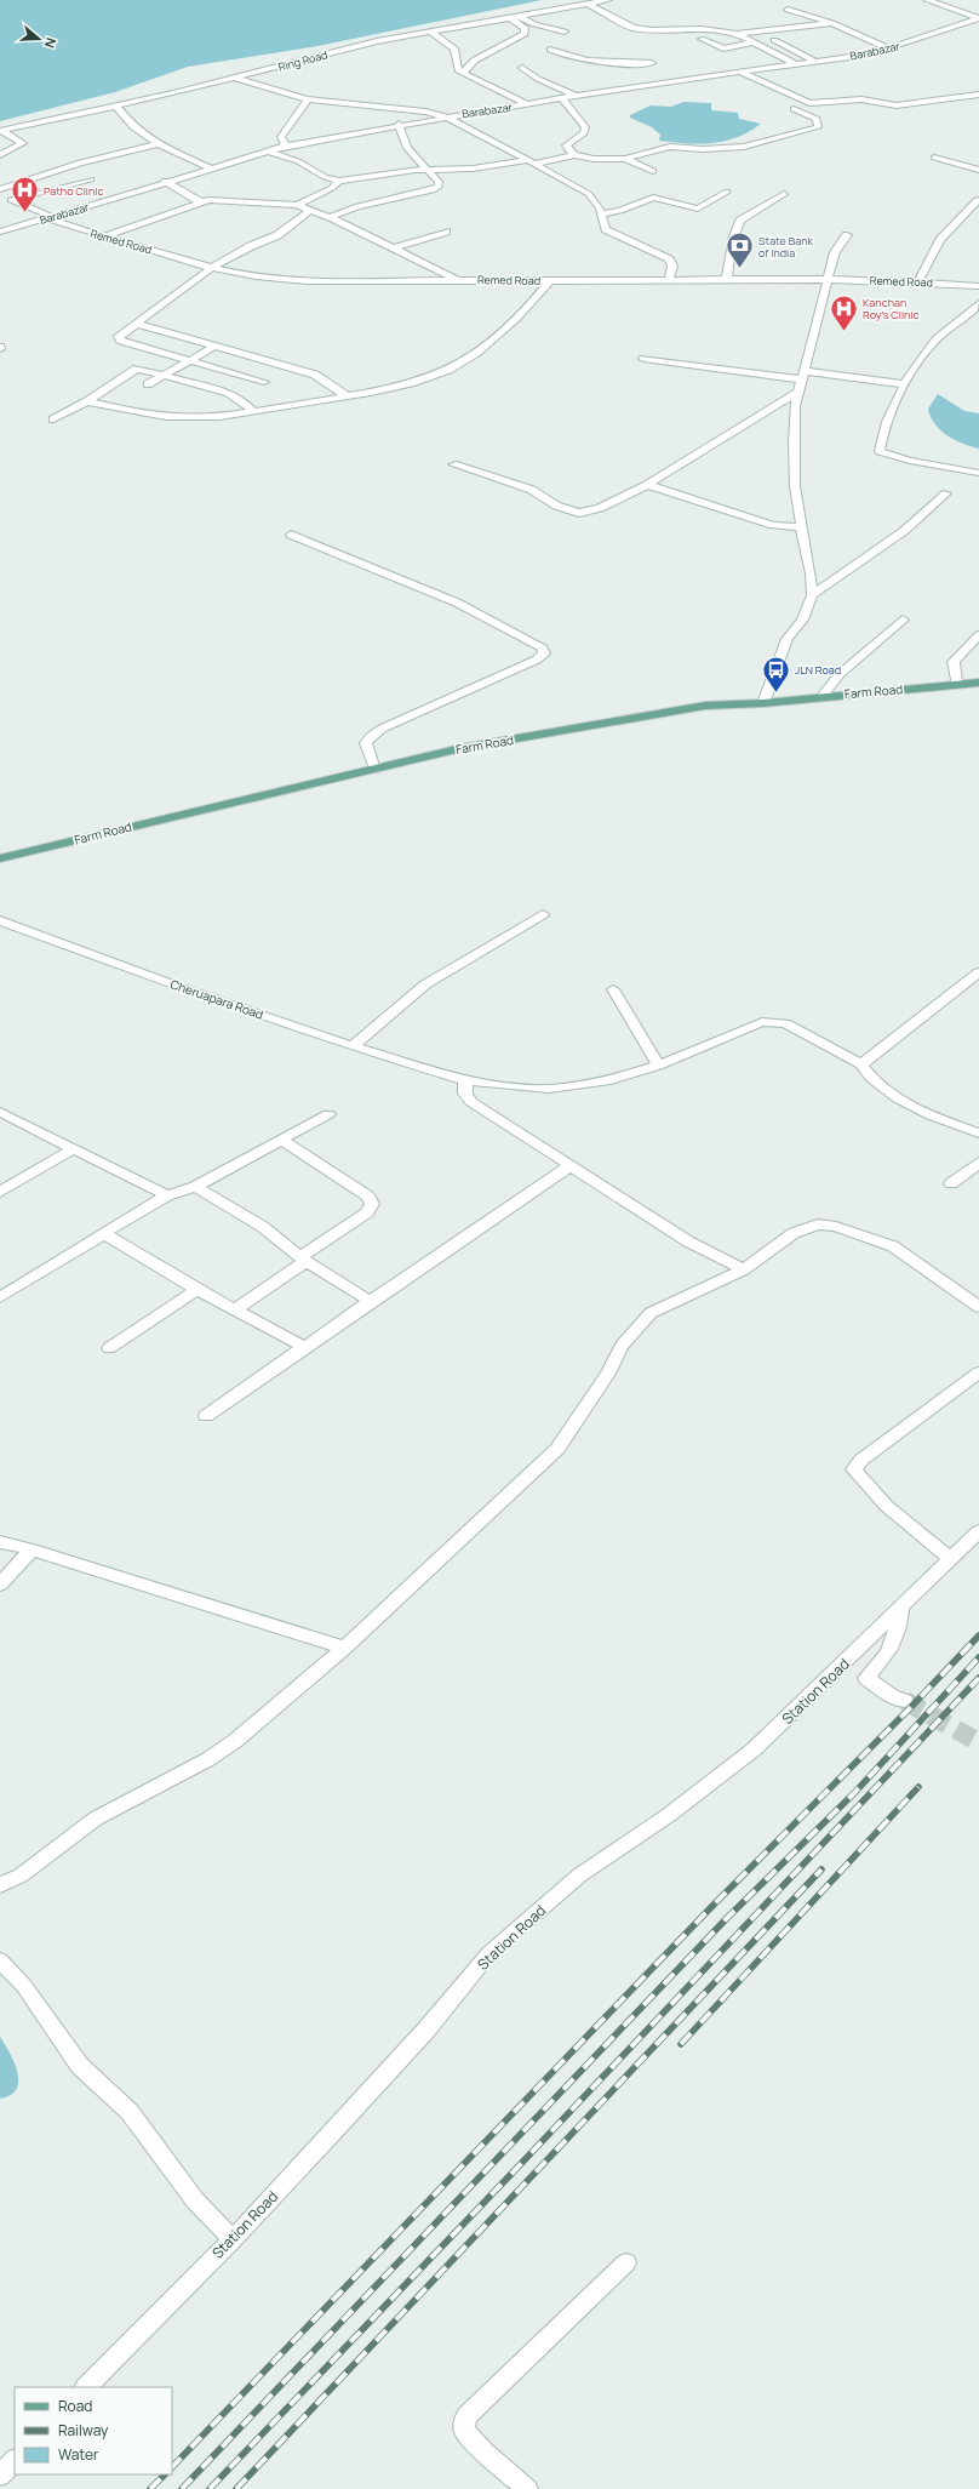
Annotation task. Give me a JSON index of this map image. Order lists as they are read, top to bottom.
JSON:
{
  "streets": {
    "main road": ["Farm Road"],
    "street": [
      "Barabazar",
      "Ring Road",
      "Remed Road",
      "Cheruapara Road",
      "Station Road"
    ]
  },
  "crossings": [
    ["Barabazar", "Remed Road"]
  ],
  "places": {
    "hospital": ["Patho Clinic", "Kanchan Roy's Clinic"],
    "bank": ["State Bank of India"],
    "bus stop": ["JLN Road"]
  },
  "legend": ["Road", "Railway", "Water"],
  "north": "right"
}
